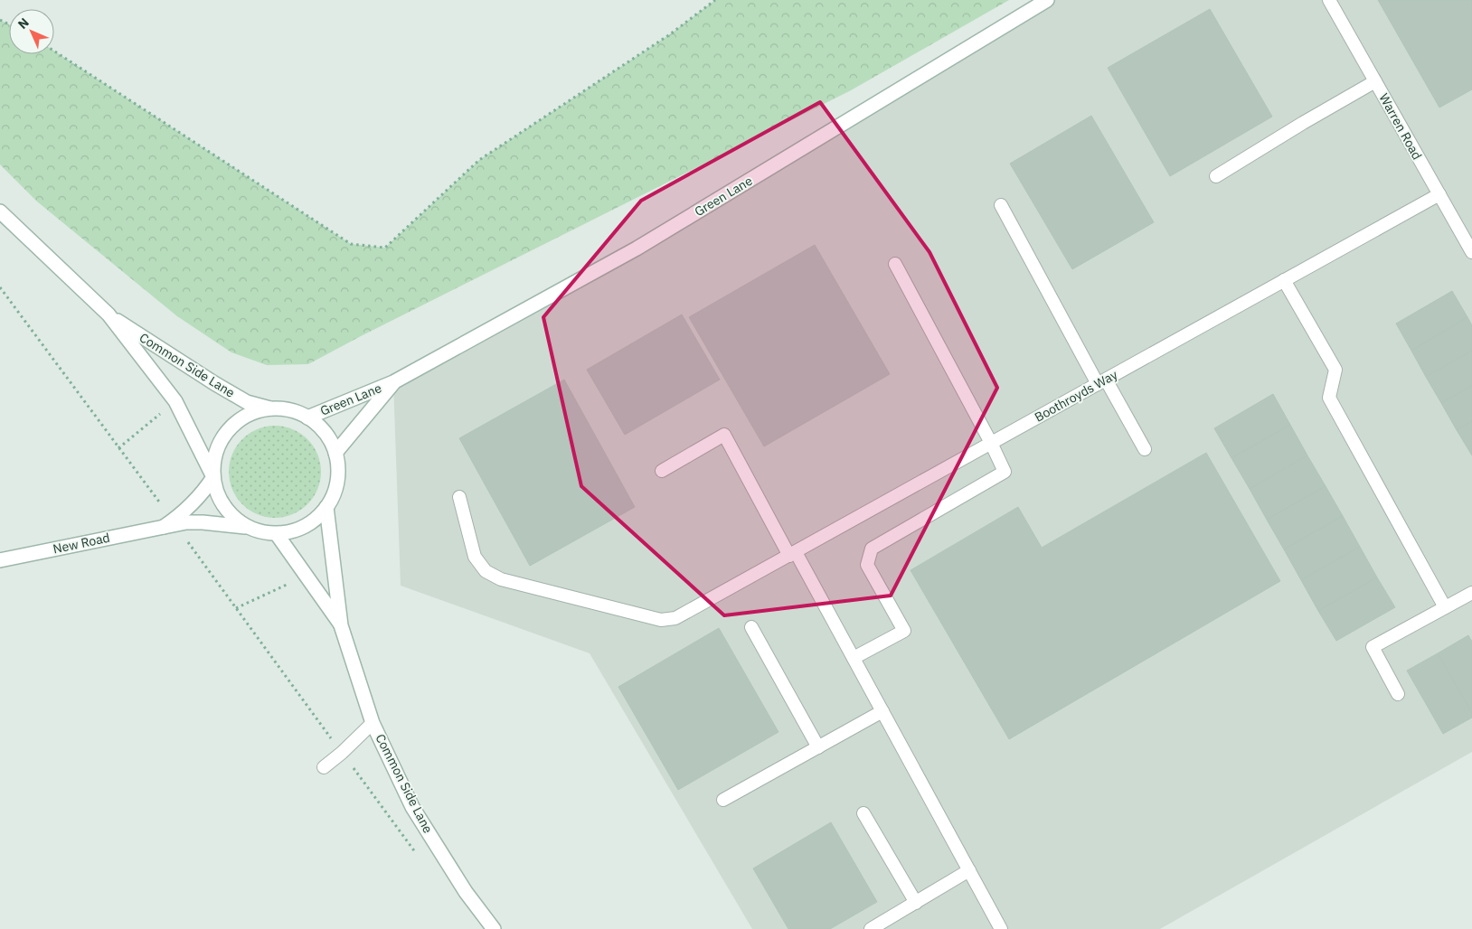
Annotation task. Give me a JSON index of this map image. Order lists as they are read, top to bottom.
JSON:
{
  "streets": {
    "street": ["Green Lane", "Common Side Lane", "New Road"],
    "lane": ["Warren Road", "Boothroyds Way"]
  },
  "crossings": [
    ["Warren Road", "Boothroyds Way"],
    ["Green Lane", "Common Side Lane"],
    ["Green Lane", "New Road"],
    ["Common Side Lane", "New Road"]
  ],
  "north": "top left"
}
